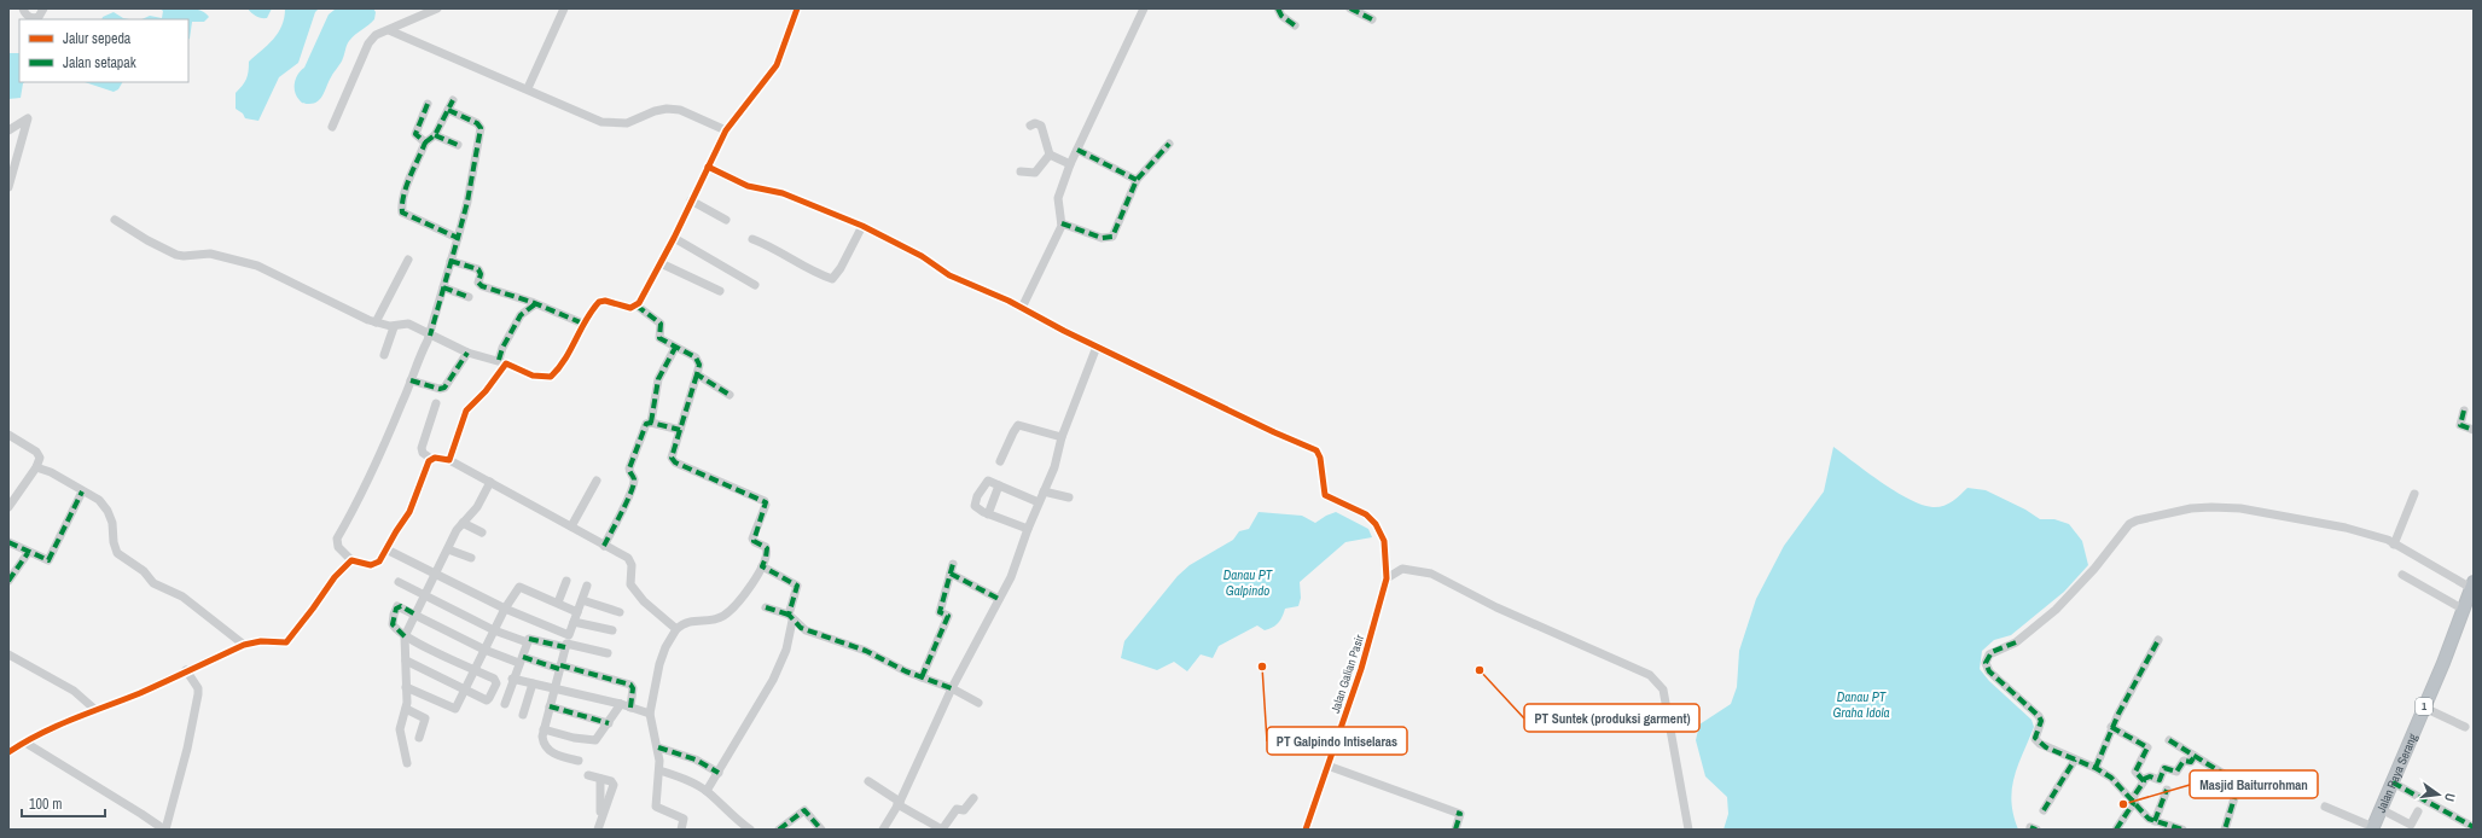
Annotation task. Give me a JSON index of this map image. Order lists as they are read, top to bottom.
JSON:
{
  "streets": {
    "highway": ["1", "Jalan Raya Serang"],
    "street": ["Jalan Galian Pasir"]
  },
  "water": ["Danau PT Galpindo", "Danau PT Graha Idola"],
  "places": ["PT Galpindo Intiselaras", "PT Suntek (produksi garment)", "Masjid Baiturrohman"],
  "legend": ["Jalur sepeda", "Jalan setapak"],
  "scale_bar": "100 m",
  "north": "right"
}
